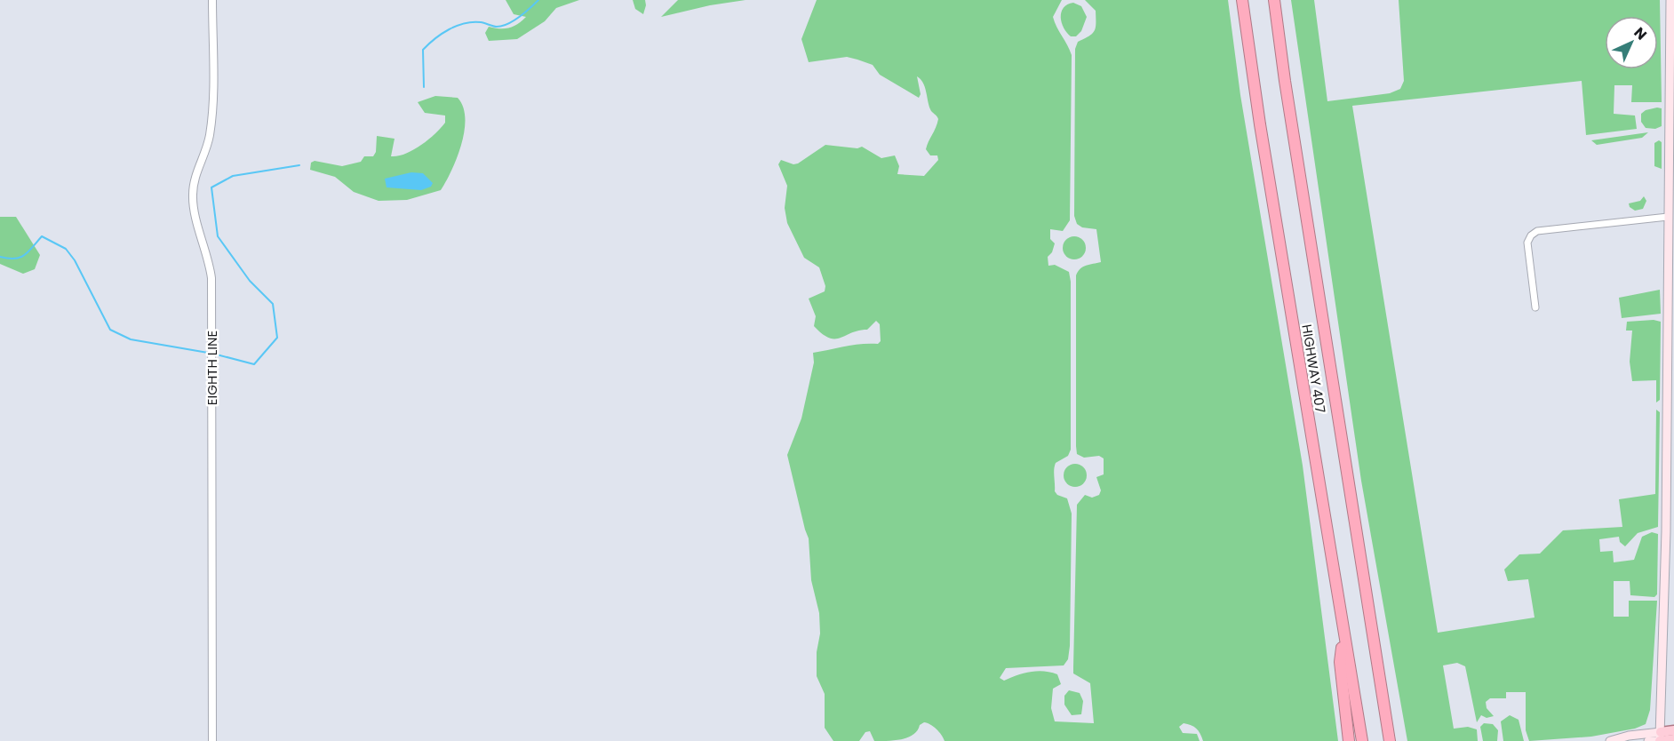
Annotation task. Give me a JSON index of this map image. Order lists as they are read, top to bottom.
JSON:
{
  "streets": {
    "highway": ["HIGHWAY 407"],
    "street": ["EIGHTH LINE"]
  },
  "north": "top right"
}
